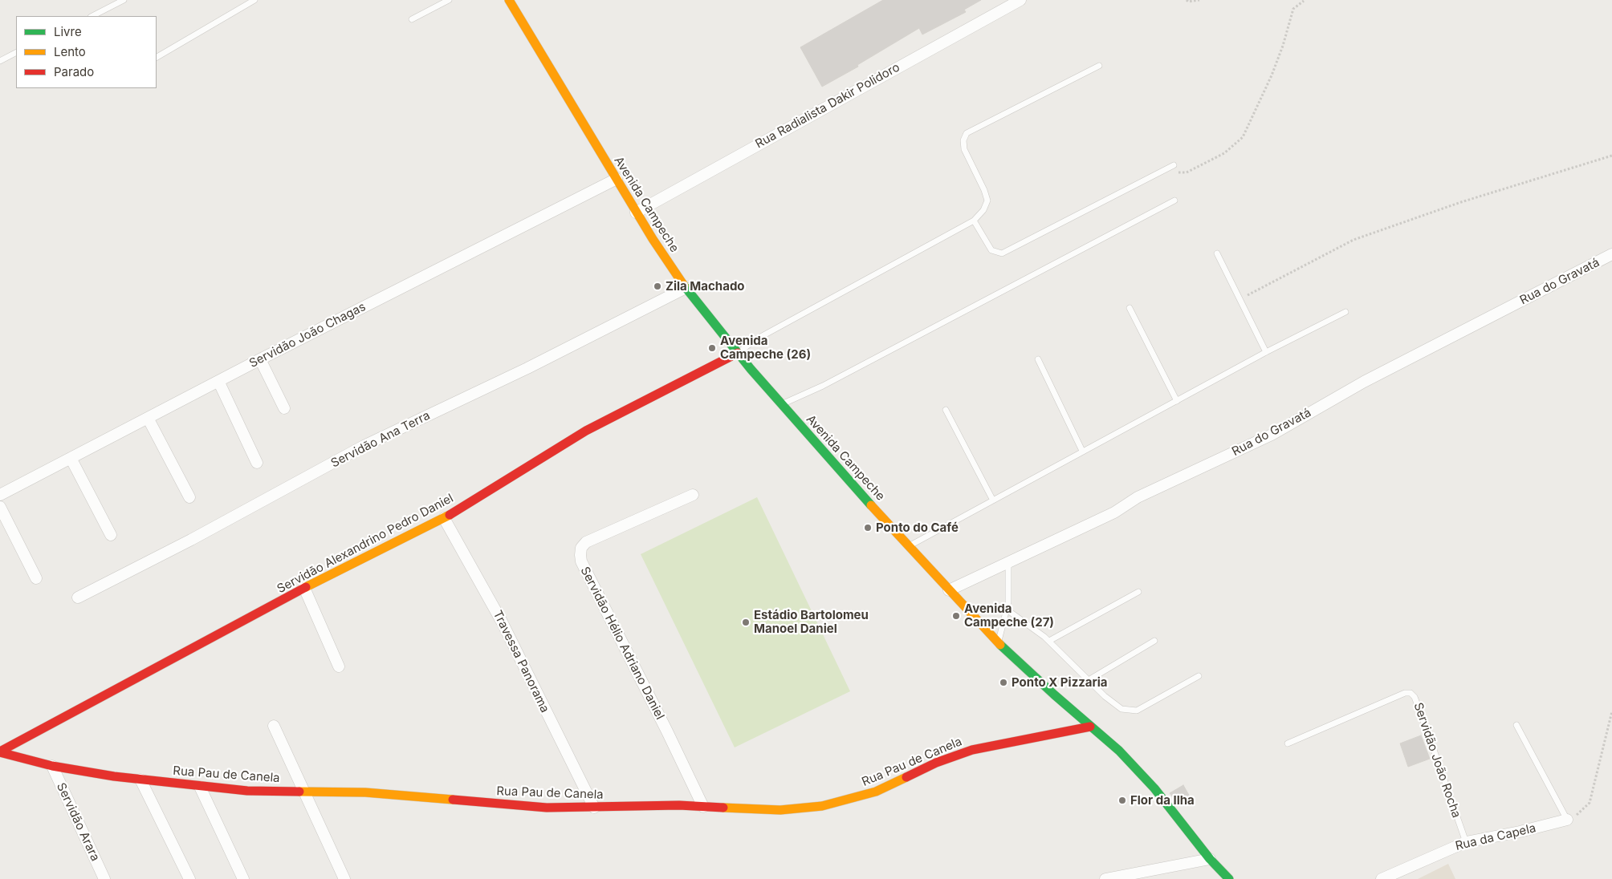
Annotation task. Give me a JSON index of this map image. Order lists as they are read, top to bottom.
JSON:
{
  "streets": {
    "street": [
      "Rua Radialista Dakir Polidoro",
      "Avenida Campeche",
      "Rua do Gravatá",
      "Servidão João Chagas",
      "Servidão Ana Terra",
      "Servidão Alexandrino Pedro Daniel",
      "Servidão Hélio Adriano Daniel",
      "Travessa Panorama",
      "Rua Pau de Canela",
      "Servidão Arara",
      "Rua da Capela"
    ],
    "lane": ["Servidão João Rocha"]
  },
  "crossings": [
    ["Rua Radialista Dakir Polidoro", "Avenida Campeche"],
    ["Avenida Campeche", "Rua do Gravatá"],
    ["Avenida Campeche", "Servidão João Chagas"],
    ["Avenida Campeche", "Servidão Ana Terra"],
    ["Avenida Campeche", "Servidão Alexandrino Pedro Daniel"],
    ["Avenida Campeche", "Rua Pau de Canela"],
    ["Servidão Alexandrino Pedro Daniel", "Travessa Panorama"],
    ["Servidão Alexandrino Pedro Daniel", "Rua Pau de Canela"],
    ["Servidão Hélio Adriano Daniel", "Rua Pau de Canela"],
    ["Travessa Panorama", "Rua Pau de Canela"],
    ["Servidão João Rocha", "Rua da Capela"],
    ["Rua Pau de Canela", "Servidão Arara"]
  ],
  "places": [
    "Zila Machado",
    "Avenida Campeche (26)",
    "Ponto do Café",
    "Avenida Campeche (27)",
    "Estádio Bartolomeu Manoel Daniel",
    "Ponto X Pizzaria",
    "Flor da Ilha"
  ],
  "legend": ["Livre", "Lento", "Parado"]
}
